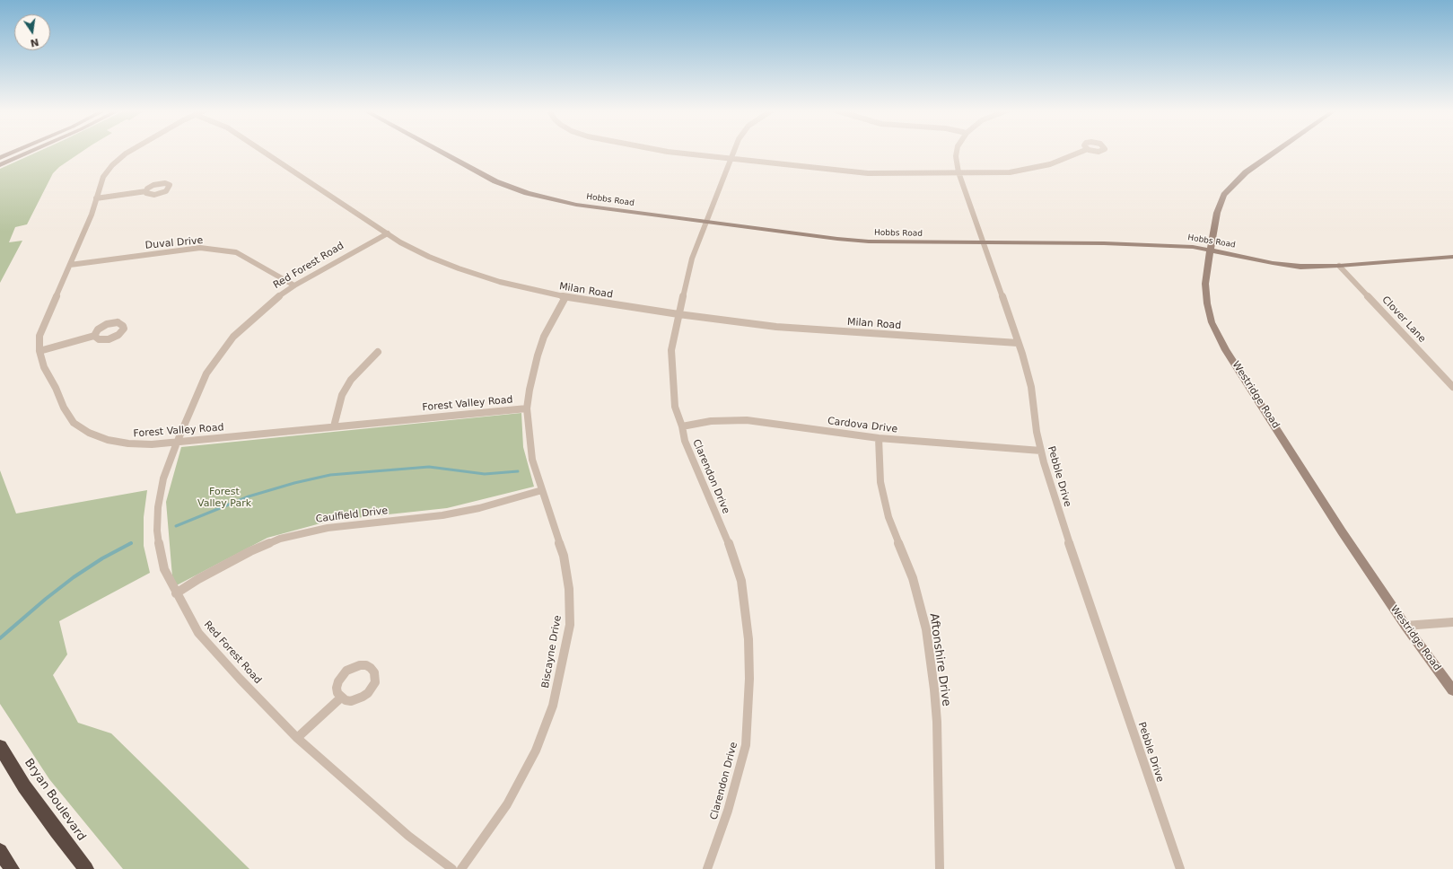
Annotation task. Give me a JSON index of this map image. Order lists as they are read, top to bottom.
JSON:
{
  "streets": {
    "highway": ["Bryan Boulevard"],
    "street": [
      "Hobbs Road",
      "Duval Drive",
      "Red Forest Road",
      "Milan Road",
      "Clover Lane",
      "Westridge Road",
      "Forest Valley Road",
      "Cardova Drive",
      "Clarendon Drive",
      "Pebble Drive",
      "Caulfield Drive",
      "Biscayne Drive",
      "Aftonshire Drive"
    ]
  },
  "crossings": [
    ["Hobbs Road", "Clover Lane"],
    ["Hobbs Road", "Westridge Road"],
    ["Hobbs Road", "Clarendon Drive"],
    ["Hobbs Road", "Pebble Drive"],
    ["Duval Drive", "Red Forest Road"],
    ["Duval Drive", "Forest Valley Road"],
    ["Red Forest Road", "Milan Road"],
    ["Red Forest Road", "Forest Valley Road"],
    ["Red Forest Road", "Caulfield Drive"],
    ["Milan Road", "Clarendon Drive"],
    ["Milan Road", "Pebble Drive"],
    ["Milan Road", "Biscayne Drive"],
    ["Forest Valley Road", "Biscayne Drive"],
    ["Cardova Drive", "Clarendon Drive"],
    ["Cardova Drive", "Pebble Drive"],
    ["Cardova Drive", "Aftonshire Drive"],
    ["Caulfield Drive", "Biscayne Drive"]
  ],
  "parks": ["Forest Valley Park"],
  "north": "bottom"
}
